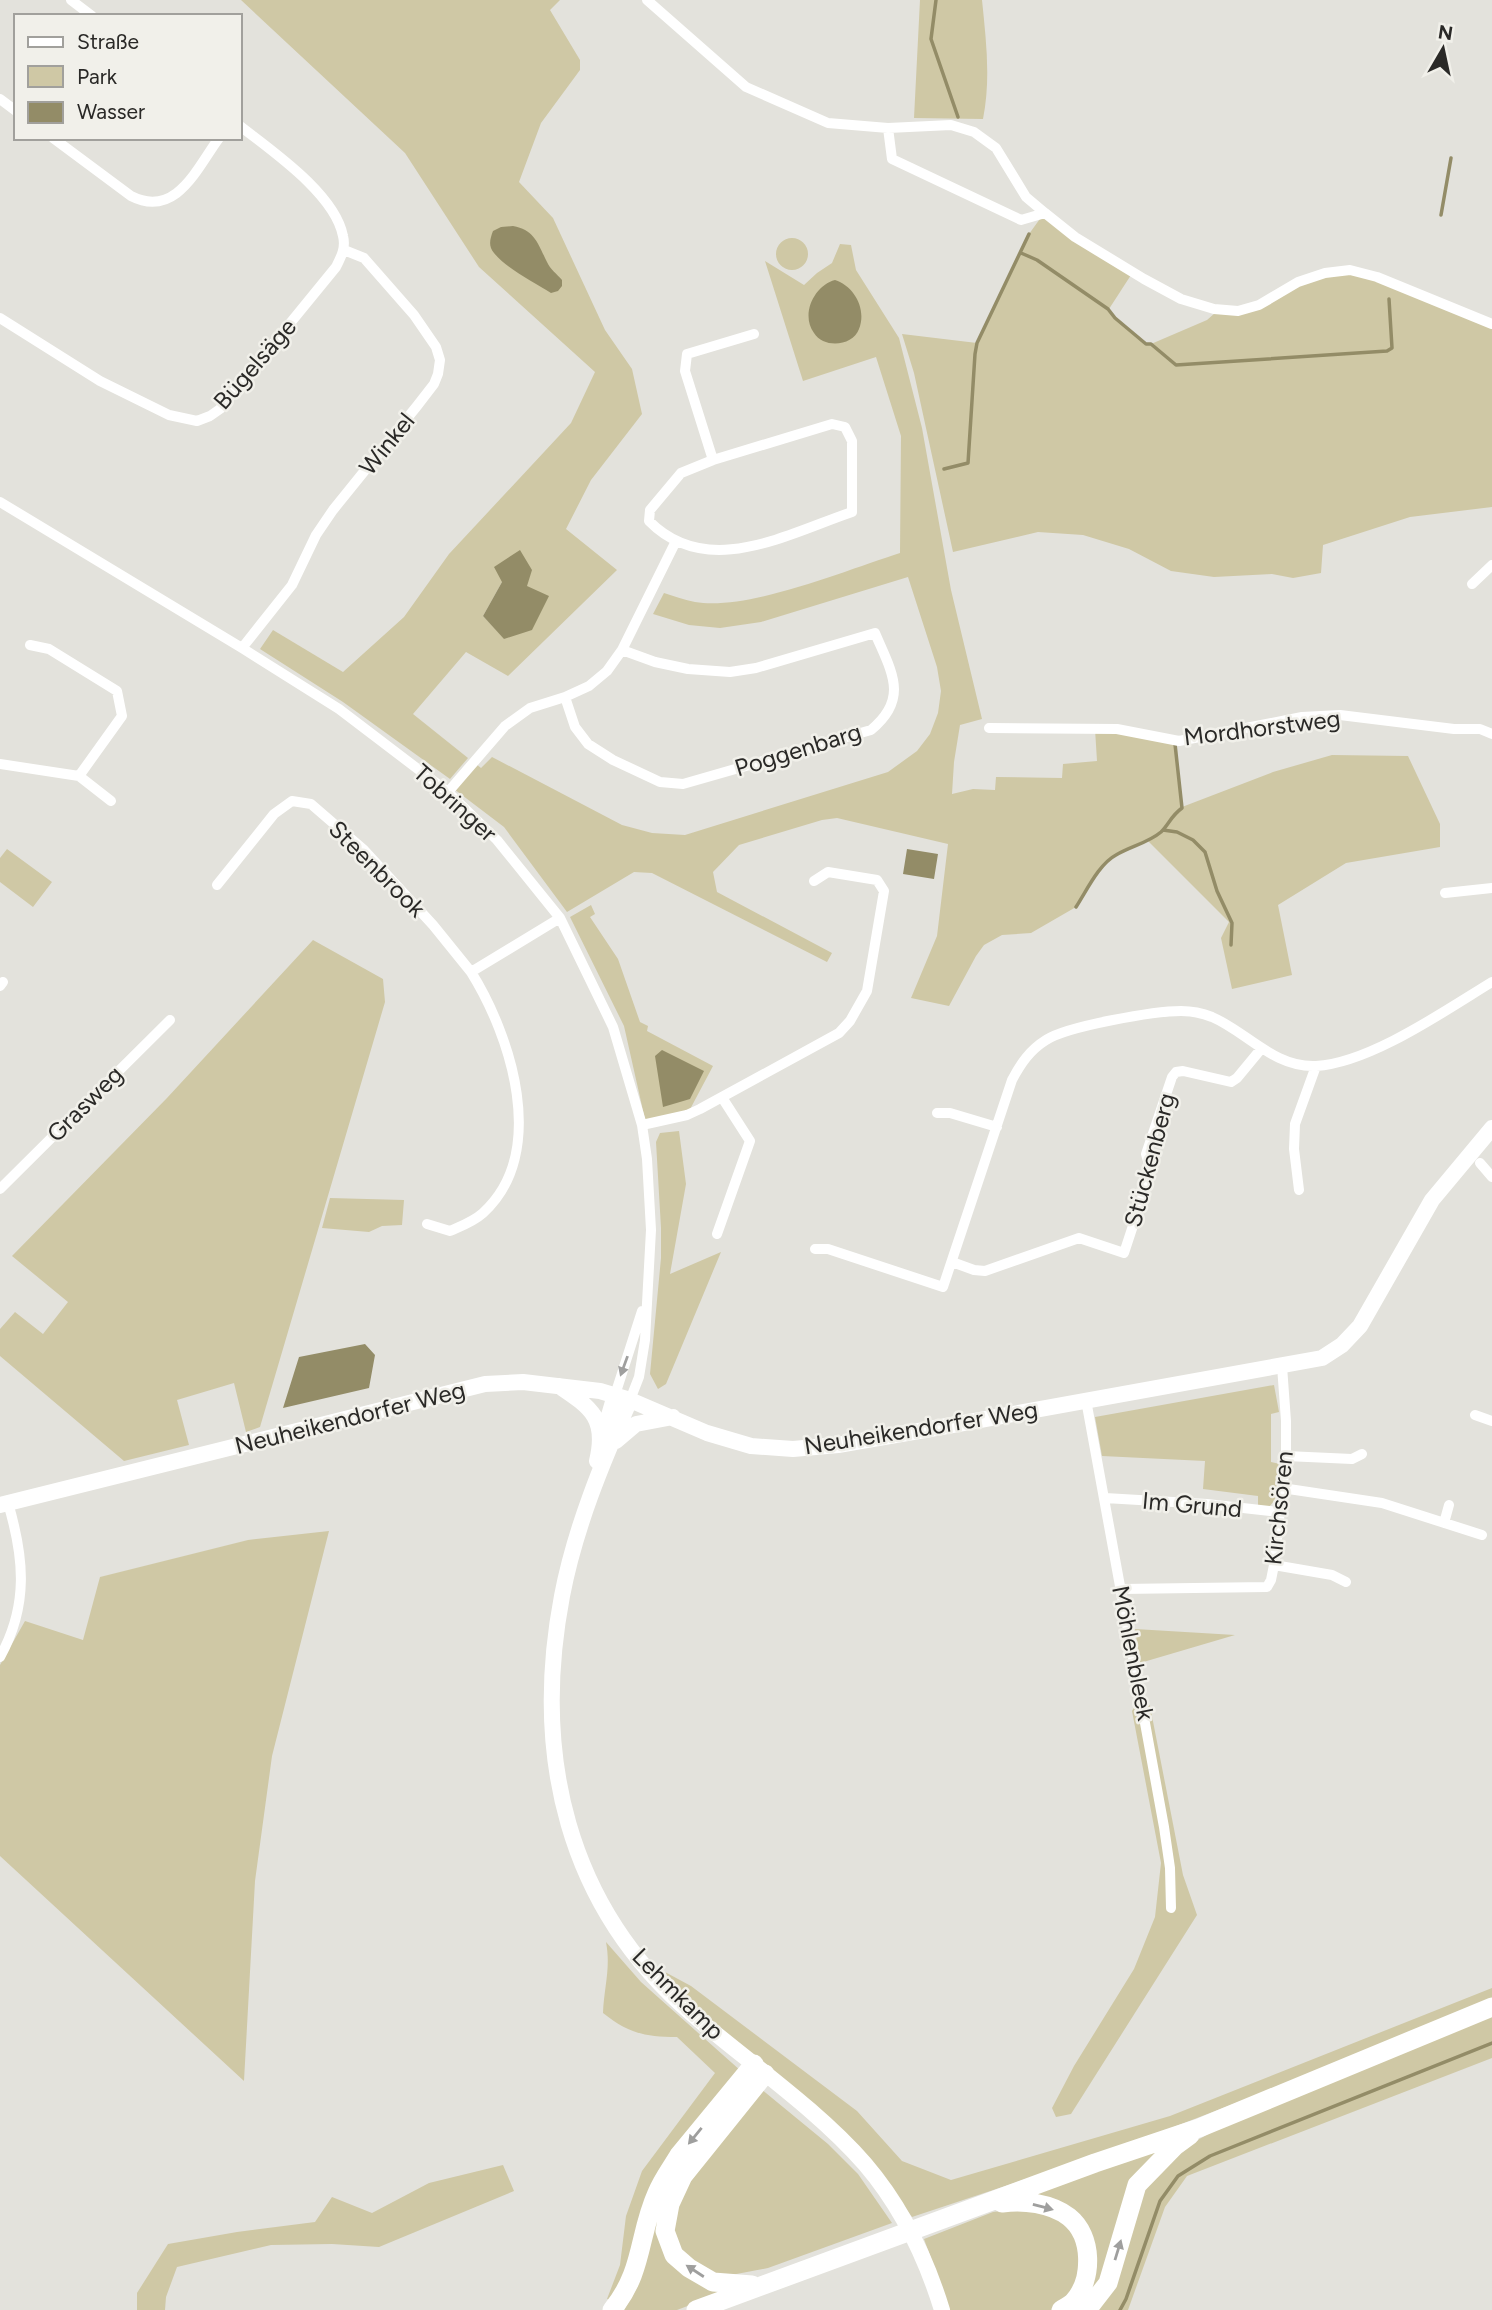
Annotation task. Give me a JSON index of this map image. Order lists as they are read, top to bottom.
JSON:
{
  "streets": {
    "street": [
      "Bügelsäge",
      "Winkel",
      "Mordhorstweg",
      "Poggenbarg",
      "Tobringer",
      "Steenbrook",
      "Grasweg",
      "Stückenberg",
      "Neuheikendorfer Weg",
      "Im Grund",
      "Kirchsören",
      "Möhlenbleek",
      "Lehmkamp"
    ]
  },
  "crossings": [
    ["Bügelsäge", "Winkel"],
    ["Winkel", "Tobringer"],
    ["Tobringer", "Neuheikendorfer Weg"],
    ["Neuheikendorfer Weg", "Kirchsören"],
    ["Neuheikendorfer Weg", "Möhlenbleek"],
    ["Im Grund", "Kirchsören"],
    ["Im Grund", "Möhlenbleek"],
    ["Kirchsören", "Möhlenbleek"]
  ],
  "legend": ["Straße", "Park", "Wasser"],
  "north": "top"
}
